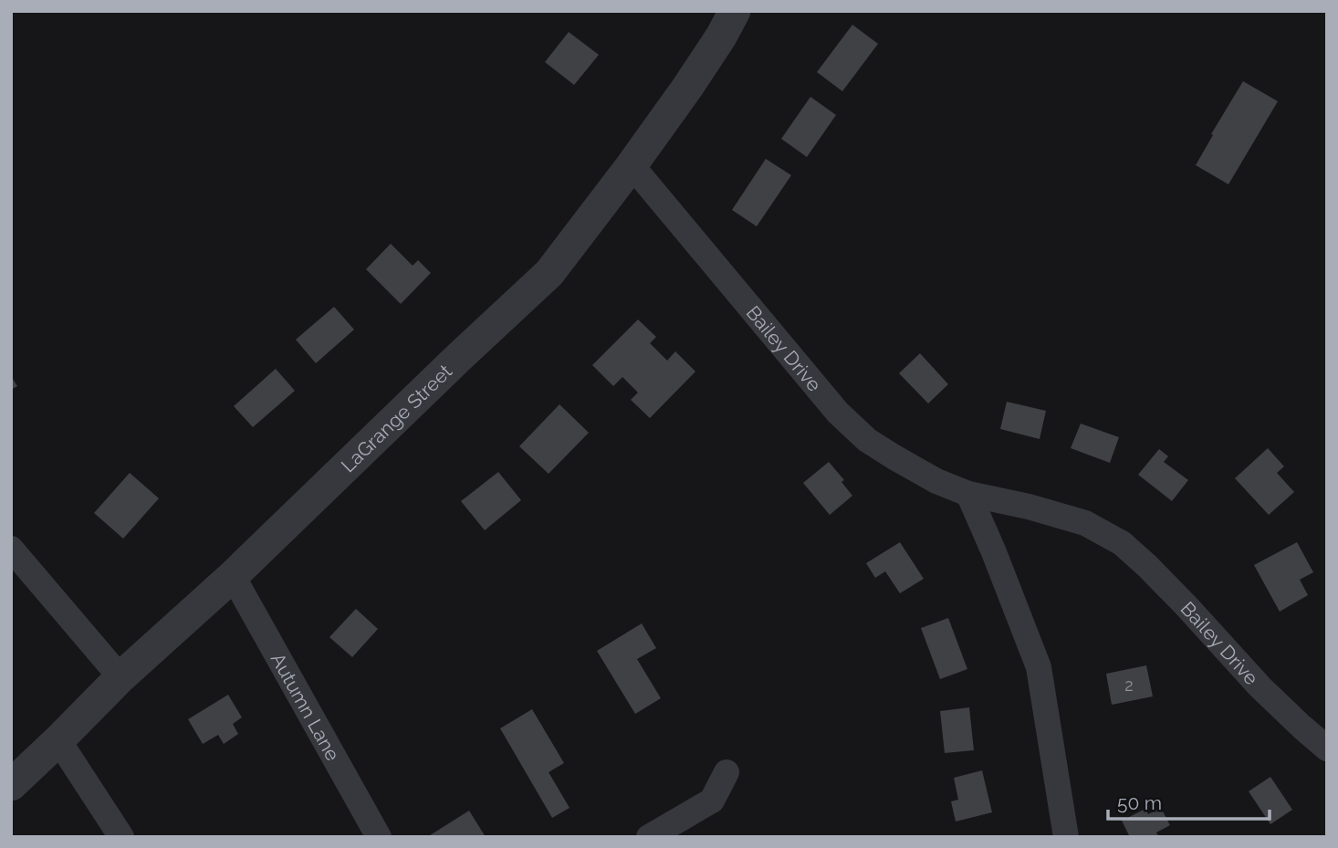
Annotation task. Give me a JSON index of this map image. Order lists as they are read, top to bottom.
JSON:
{
  "streets": {
    "street": ["Bailey Drive", "LaGrange Street", "Autumn Lane"]
  },
  "crossings": [
    ["Bailey Drive", "LaGrange Street"],
    ["LaGrange Street", "Autumn Lane"]
  ],
  "house_numbers": ["2"],
  "scale_bar": "50 m"
}
